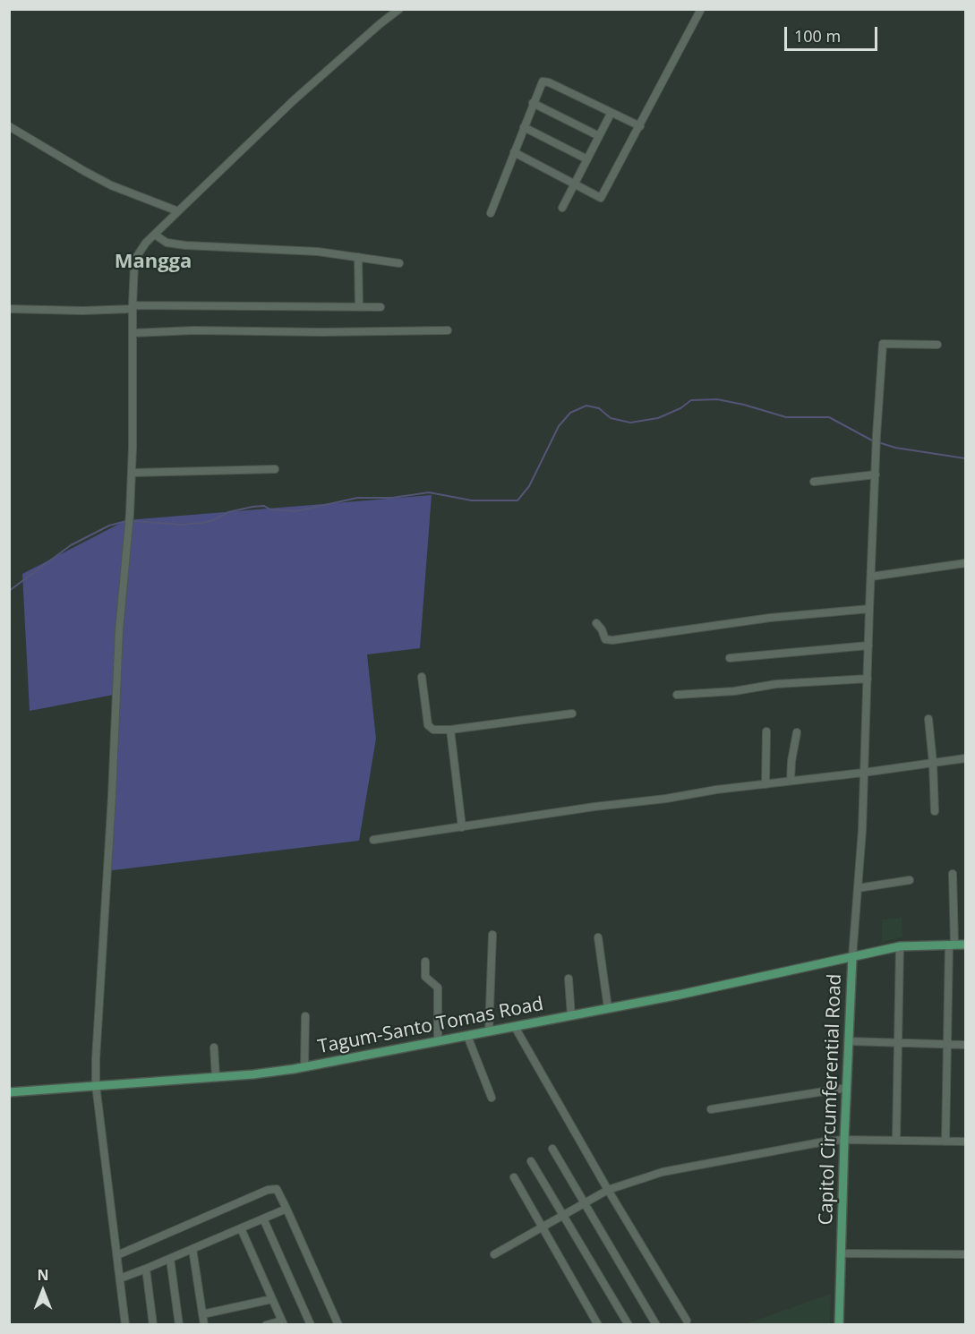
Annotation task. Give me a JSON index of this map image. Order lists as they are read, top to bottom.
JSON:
{
  "streets": {
    "main road": ["Tagum-Santo Tomas Road", "Capitol Circumferential Road"]
  },
  "crossings": [
    ["Tagum-Santo Tomas Road", "Capitol Circumferential Road"]
  ],
  "districts": ["Mangga"],
  "scale_bar": "100 m",
  "north": "top"
}
